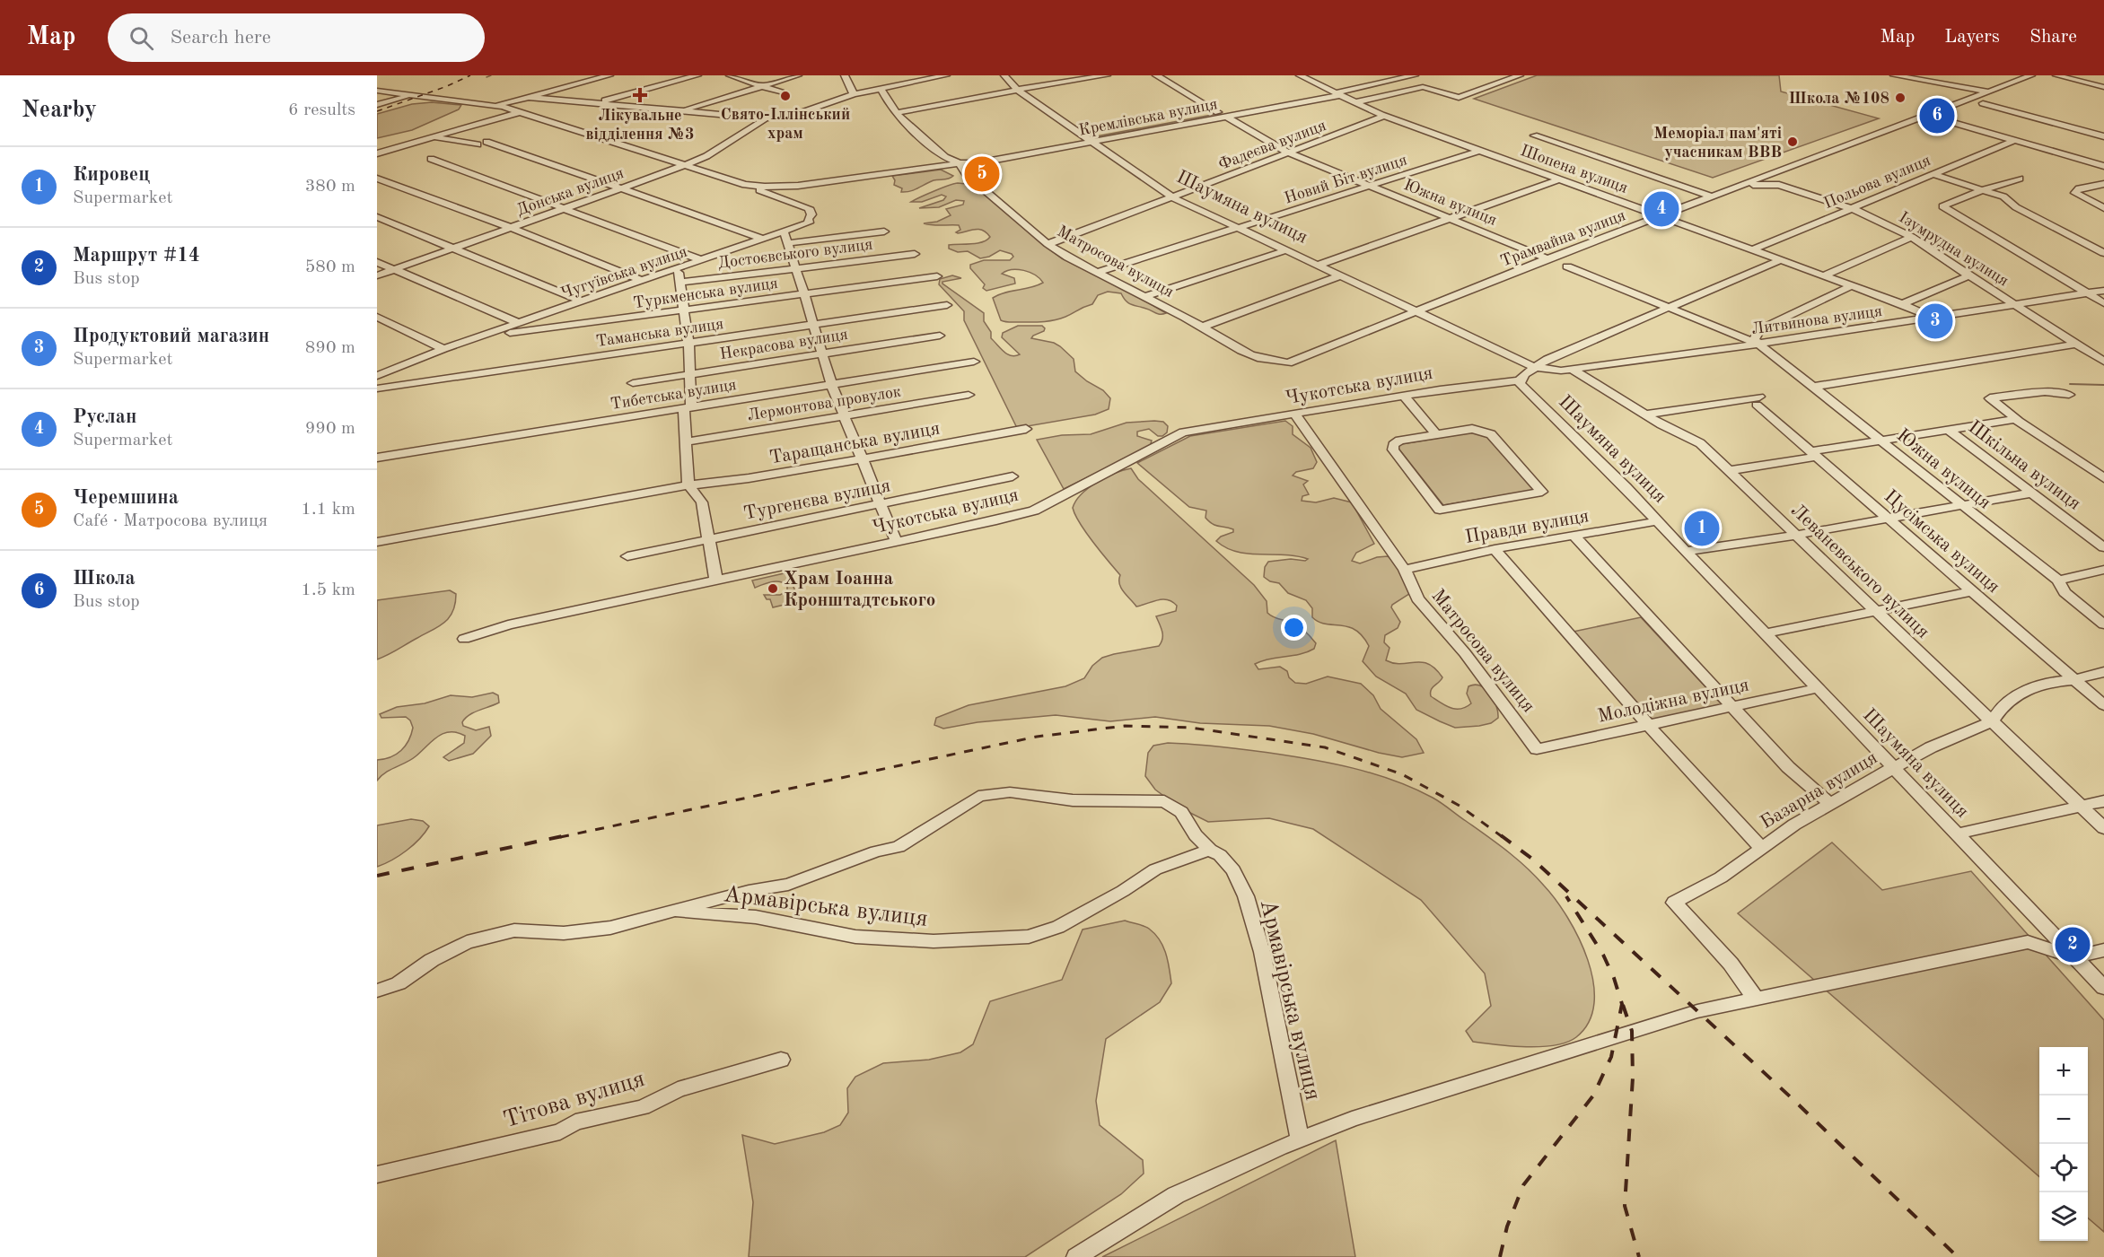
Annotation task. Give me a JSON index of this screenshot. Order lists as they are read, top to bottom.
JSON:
{
  "streets": {
    "street": [
      "Кремлівська вулиця",
      "Фадеєва вулиця",
      "Шопена вулиця",
      "Новий Біт вулиця",
      "Польова вулиця",
      "Донська вулиця",
      "Южна вулиця",
      "Шаумяна вулиця",
      "Трамвайна вулиця",
      "Ізумрудна вулиця",
      "Достоєвського вулиця",
      "Матросова вулиця",
      "Чугуївська вулиця",
      "Туркменська вулиця",
      "Литвинова вулиця",
      "Таманська вулиця",
      "Некрасова вулиця",
      "Чукотська вулиця",
      "Тибетська вулиця",
      "Лермонтова провулок",
      "Таращанська вулиця",
      "Шкільна вулиця",
      "Тургенєва вулиця",
      "Правди вулиця",
      "Цусімська вулиця",
      "Леваневського вулиця",
      "Молодіжна вулиця",
      "Базарна вулиця",
      "Армавірська вулиця",
      "Тітова вулиця"
    ]
  },
  "crossings": [
    ["Кремлівська вулиця", "Шопена вулиця"],
    ["Кремлівська вулиця", "Южна вулиця"],
    ["Кремлівська вулиця", "Шаумяна вулиця"],
    ["Кремлівська вулиця", "Матросова вулиця"],
    ["Кремлівська вулиця", "Чугуївська вулиця"],
    ["Фадеєва вулиця", "Шопена вулиця"],
    ["Фадеєва вулиця", "Южна вулиця"],
    ["Фадеєва вулиця", "Шаумяна вулиця"],
    ["Фадеєва вулиця", "Матросова вулиця"],
    ["Шопена вулиця", "Новий Біт вулиця"],
    ["Шопена вулиця", "Польова вулиця"],
    ["Шопена вулиця", "Трамвайна вулиця"],
    ["Шопена вулиця", "Литвинова вулиця"],
    ["Новий Біт вулиця", "Южна вулиця"],
    ["Новий Біт вулиця", "Шаумяна вулиця"],
    ["Новий Біт вулиця", "Матросова вулиця"],
    ["Польова вулиця", "Ізумрудна вулиця"],
    ["Южна вулиця", "Трамвайна вулиця"],
    ["Южна вулиця", "Литвинова вулиця"],
    ["Шаумяна вулиця", "Трамвайна вулиця"],
    ["Шаумяна вулиця", "Литвинова вулиця"],
    ["Шаумяна вулиця", "Чукотська вулиця"],
    ["Шаумяна вулиця", "Правди вулиця"],
    ["Шаумяна вулиця", "Молодіжна вулиця"],
    ["Шаумяна вулиця", "Базарна вулиця"],
    ["Трамвайна вулиця", "Ізумрудна вулиця"],
    ["Трамвайна вулиця", "Матросова вулиця"],
    ["Ізумрудна вулиця", "Литвинова вулиця"],
    ["Матросова вулиця", "Чукотська вулиця"],
    ["Матросова вулиця", "Правди вулиця"],
    ["Матросова вулиця", "Молодіжна вулиця"],
    ["Чугуївська вулиця", "Туркменська вулиця"],
    ["Литвинова вулиця", "Леваневського вулиця"],
    ["Цусімська вулиця", "Леваневського вулиця"],
    ["Цусімська вулиця", "Базарна вулиця"],
    ["Леваневського вулиця", "Базарна вулиця"]
  ],
  "places": {
    "health": ["Лікувальне відділення №3"],
    "other": [
      "Свято-Іллінський храм",
      "Школа №108",
      "Меморіал пам'яті учасникам ВВВ",
      "Храм Іоанна Кронштадтського"
    ]
  },
  "page": {
    "header": "Map",
    "search": "Search here",
    "nav": ["Map", "Layers", "Share"],
    "heading": ["Nearby", "6 results"],
    "pins": [
      "6",
      "5",
      "4",
      "3",
      "1",
      "2"
    ],
    "list": [
      {
        "mark": "1",
        "name": "Кировец",
        "note": "Supermarket",
        "value": "380 m"
      },
      {
        "mark": "2",
        "name": "Маршрут #14",
        "note": "Bus stop",
        "value": "580 m"
      },
      {
        "mark": "3",
        "name": "Продуктовий магазин",
        "note": "Supermarket",
        "value": "890 m"
      },
      {
        "mark": "4",
        "name": "Руслан",
        "note": "Supermarket",
        "value": "990 m"
      },
      {
        "mark": "5",
        "name": "Черемшина",
        "note": "Café · Матросова вулиця",
        "value": "1.1 km"
      },
      {
        "mark": "6",
        "name": "Школа",
        "note": "Bus stop",
        "value": "1.5 km"
      }
    ],
    "map_buttons": ["+", "−"]
  }
}
